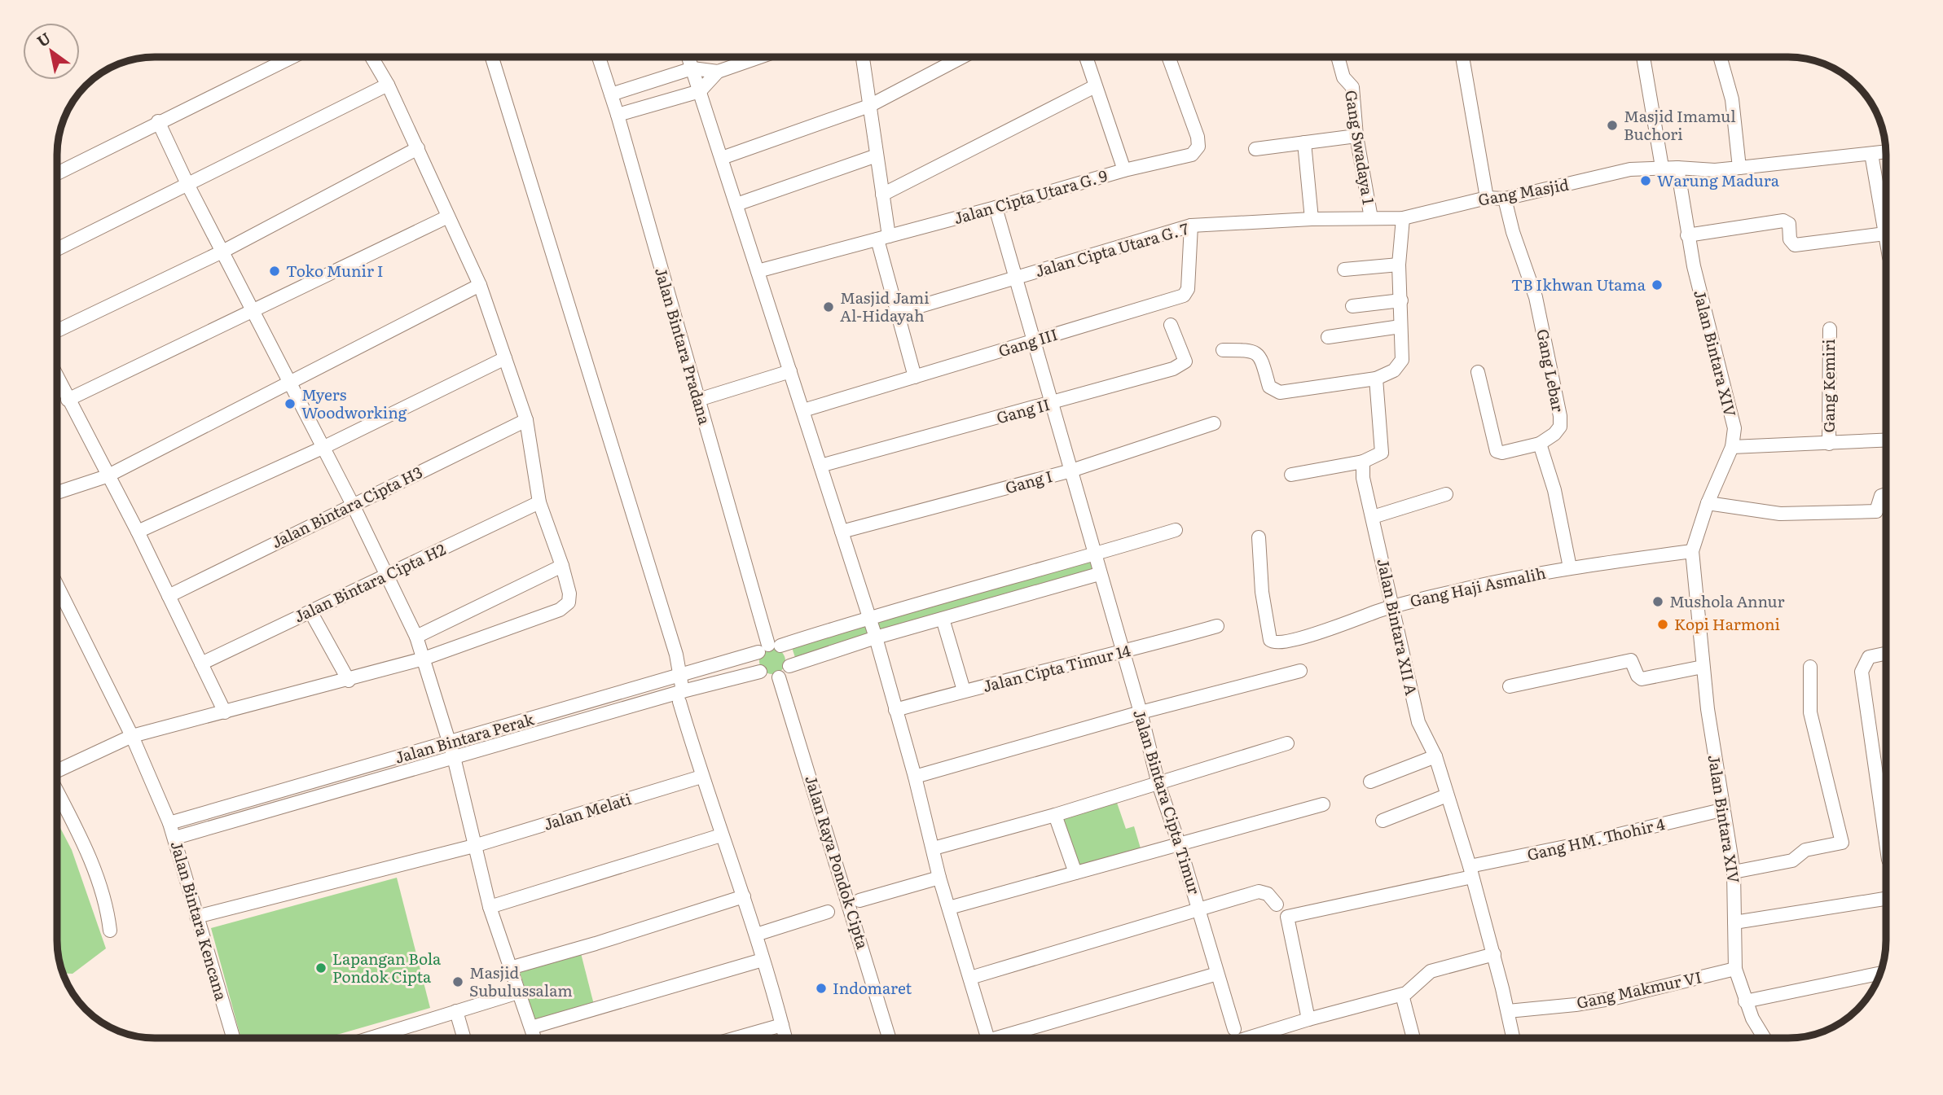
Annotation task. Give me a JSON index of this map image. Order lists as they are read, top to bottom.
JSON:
{
  "streets": {
    "street": [
      "Gang Swadaya 1",
      "Gang Masjid",
      "Jalan Cipta Utara G. 9",
      "Jalan Cipta Utara G. 7",
      "Gang III",
      "Jalan Bintara Pradana",
      "Jalan Bintara XIV",
      "Gang Lebar",
      "Gang Kemiri",
      "Gang II",
      "Gang I",
      "Jalan Bintara Cipta H3",
      "Jalan Bintara Cipta H2",
      "Gang Haji Asmalih",
      "Jalan Bintara XII A",
      "Jalan Cipta Timur 14",
      "Jalan Bintara Perak",
      "Jalan Bintara Cipta Timur",
      "Jalan Melati",
      "Gang HM. Thohir 4",
      "Jalan Raya Pondok Cipta",
      "Jalan Bintara Kencana",
      "Gang Makmur VI"
    ]
  },
  "crossings": [
    ["Gang Swadaya 1", "Jalan Cipta Utara G. 7"],
    ["Gang Masjid", "Jalan Cipta Utara G. 7"],
    ["Gang Masjid", "Jalan Bintara XIV"],
    ["Gang Masjid", "Gang Lebar"],
    ["Jalan Cipta Utara G. 9", "Jalan Bintara Cipta Timur"],
    ["Jalan Cipta Utara G. 7", "Gang III"],
    ["Jalan Cipta Utara G. 7", "Jalan Bintara Cipta Timur"],
    ["Gang III", "Jalan Bintara Cipta Timur"],
    ["Jalan Bintara Pradana", "Jalan Bintara Perak"],
    ["Jalan Bintara Pradana", "Jalan Raya Pondok Cipta"],
    ["Jalan Bintara XIV", "Gang Haji Asmalih"],
    ["Jalan Bintara XIV", "Gang HM. Thohir 4"],
    ["Jalan Bintara XIV", "Gang Makmur VI"],
    ["Gang II", "Jalan Bintara Cipta Timur"],
    ["Gang I", "Jalan Bintara Cipta Timur"],
    ["Gang Haji Asmalih", "Jalan Bintara XII A"],
    ["Jalan Bintara XII A", "Gang HM. Thohir 4"],
    ["Jalan Bintara XII A", "Gang Makmur VI"],
    ["Jalan Cipta Timur 14", "Jalan Bintara Cipta Timur"],
    ["Jalan Bintara Perak", "Jalan Bintara Cipta Timur"],
    ["Jalan Bintara Perak", "Jalan Raya Pondok Cipta"],
    ["Jalan Bintara Perak", "Jalan Bintara Kencana"],
    ["Jalan Melati", "Jalan Bintara Kencana"]
  ],
  "places": [
    "Masjid Imamul Buchori",
    "Warung Madura",
    "Toko Munir I",
    "TB Ikhwan Utama",
    "Masjid Jami Al-Hidayah",
    "Myers Woodworking",
    "Mushola Annur",
    "Kopi Harmoni",
    "Lapangan Bola Pondok Cipta",
    "Masjid Subulussalam",
    "Indomaret"
  ],
  "north": "top left"
}
